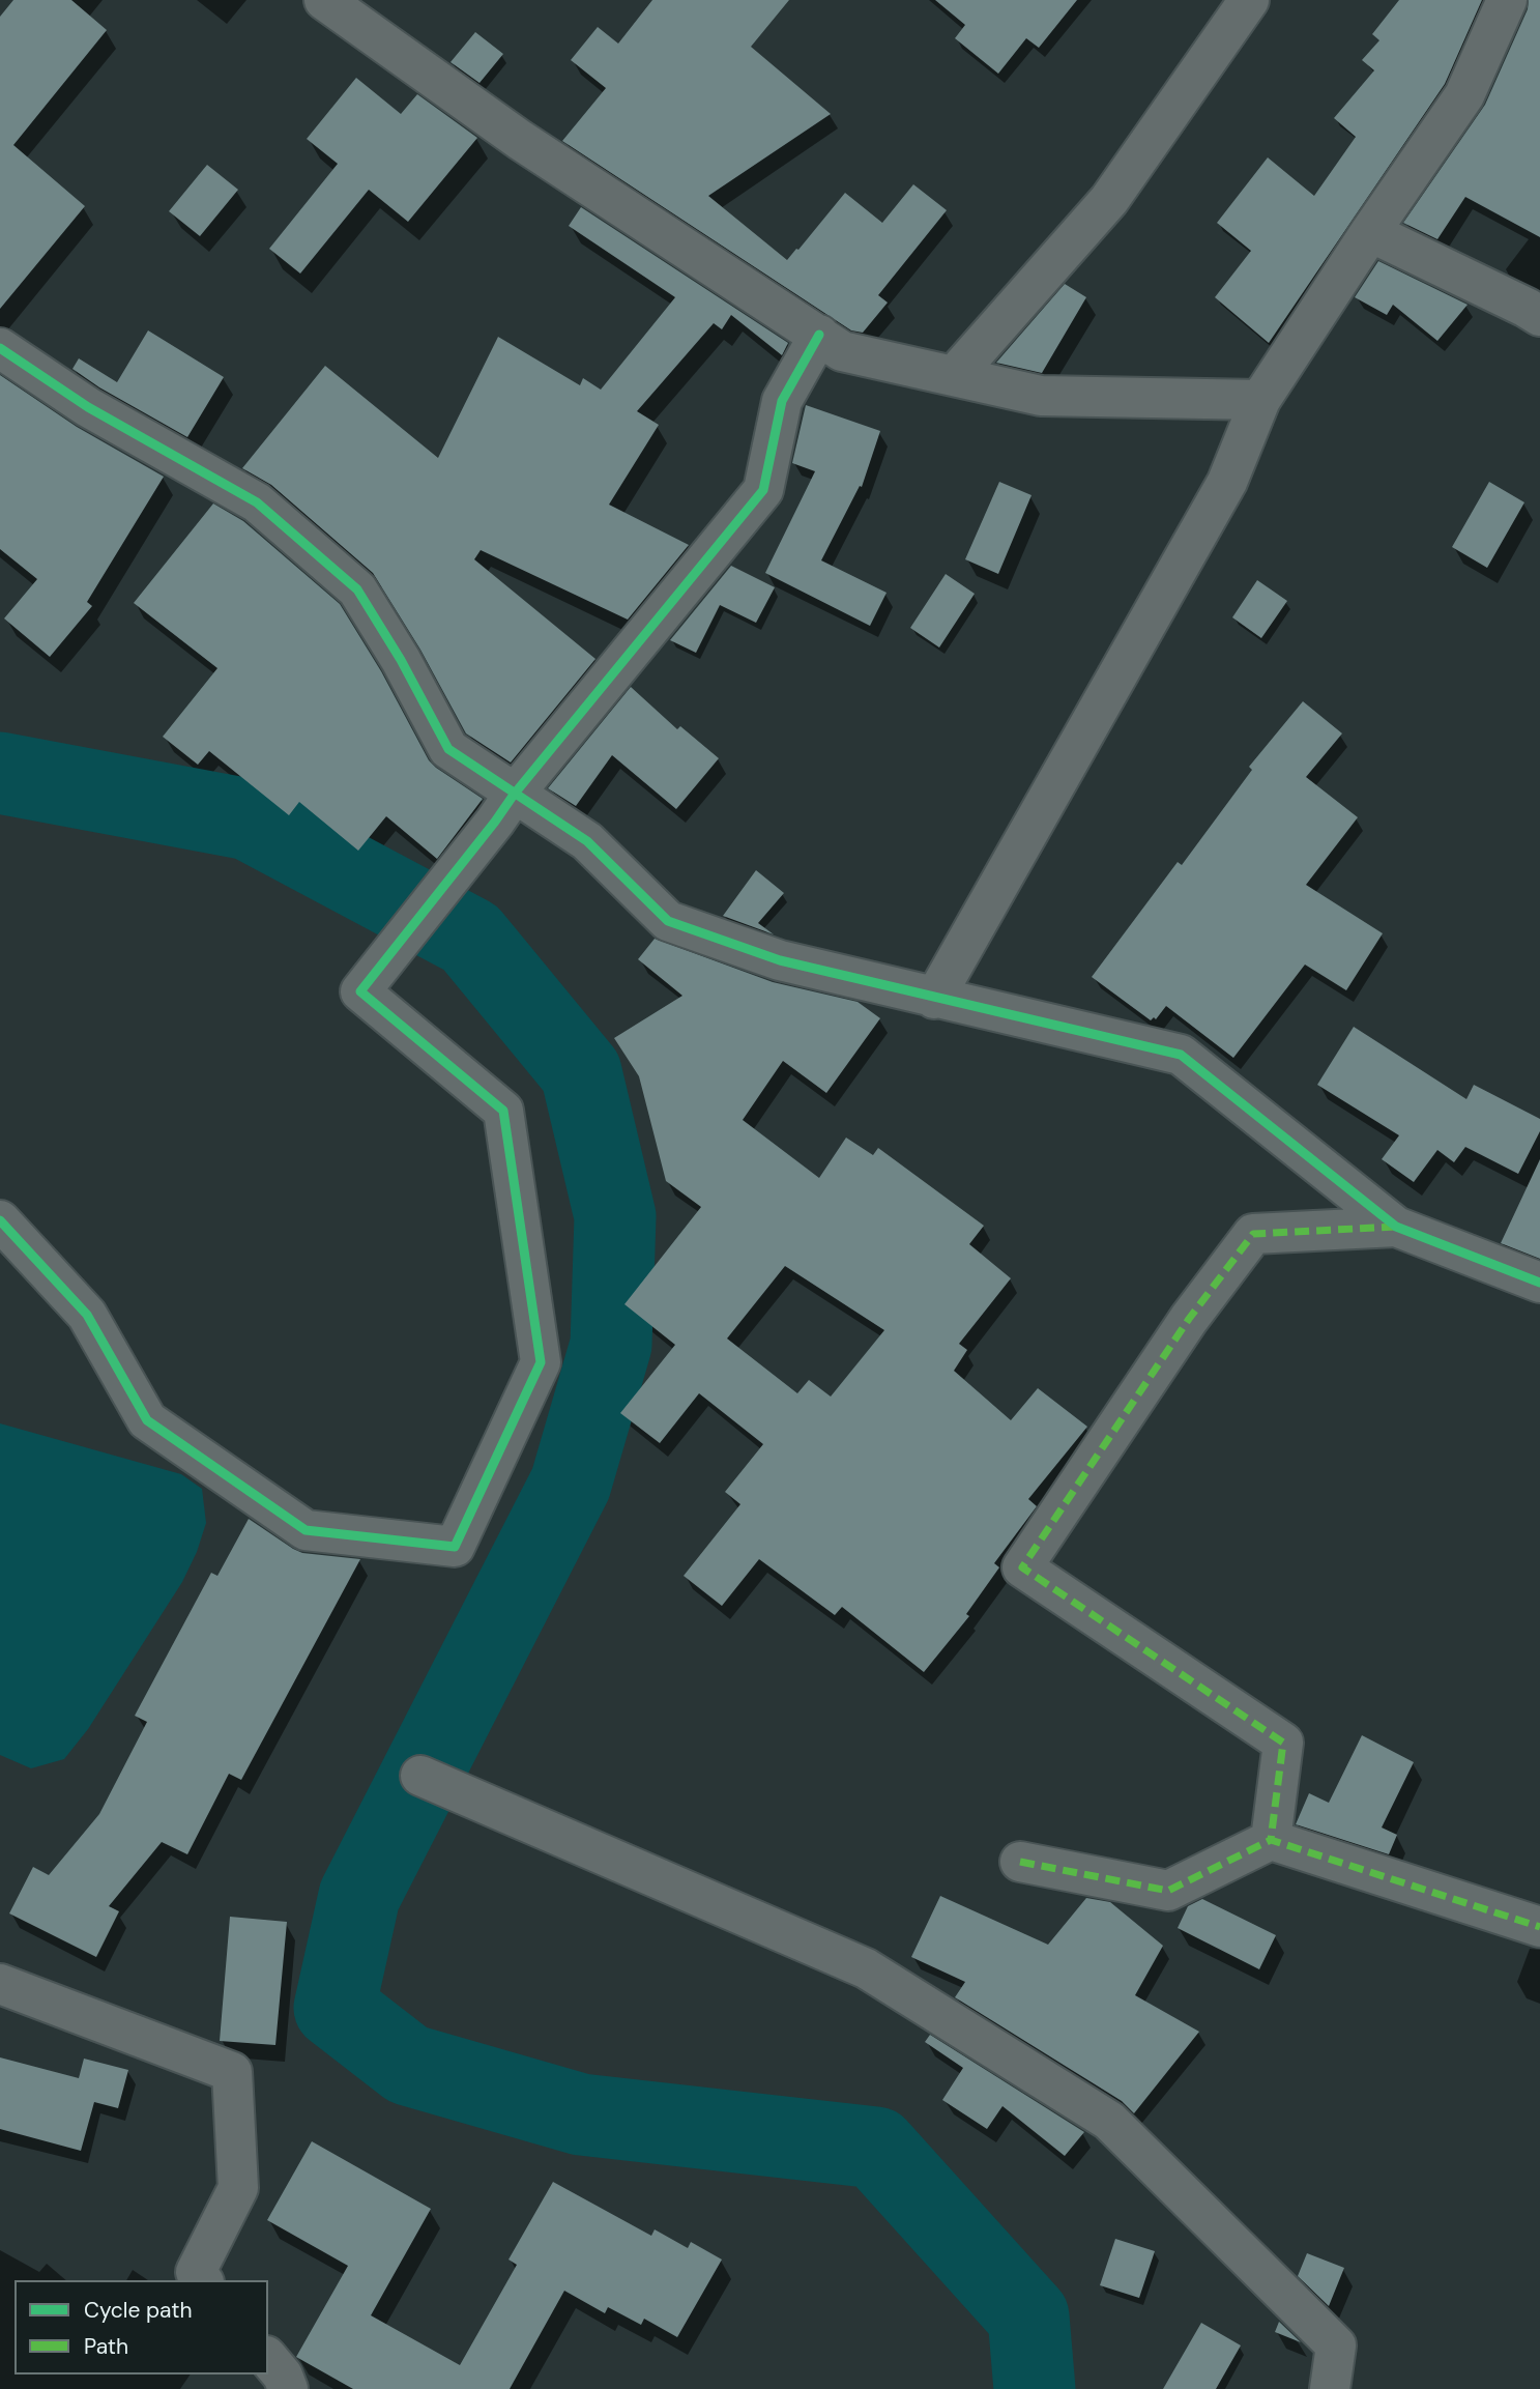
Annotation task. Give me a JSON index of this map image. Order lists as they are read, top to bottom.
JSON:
{
  "legend": ["Cycle path", "Path"]
}
